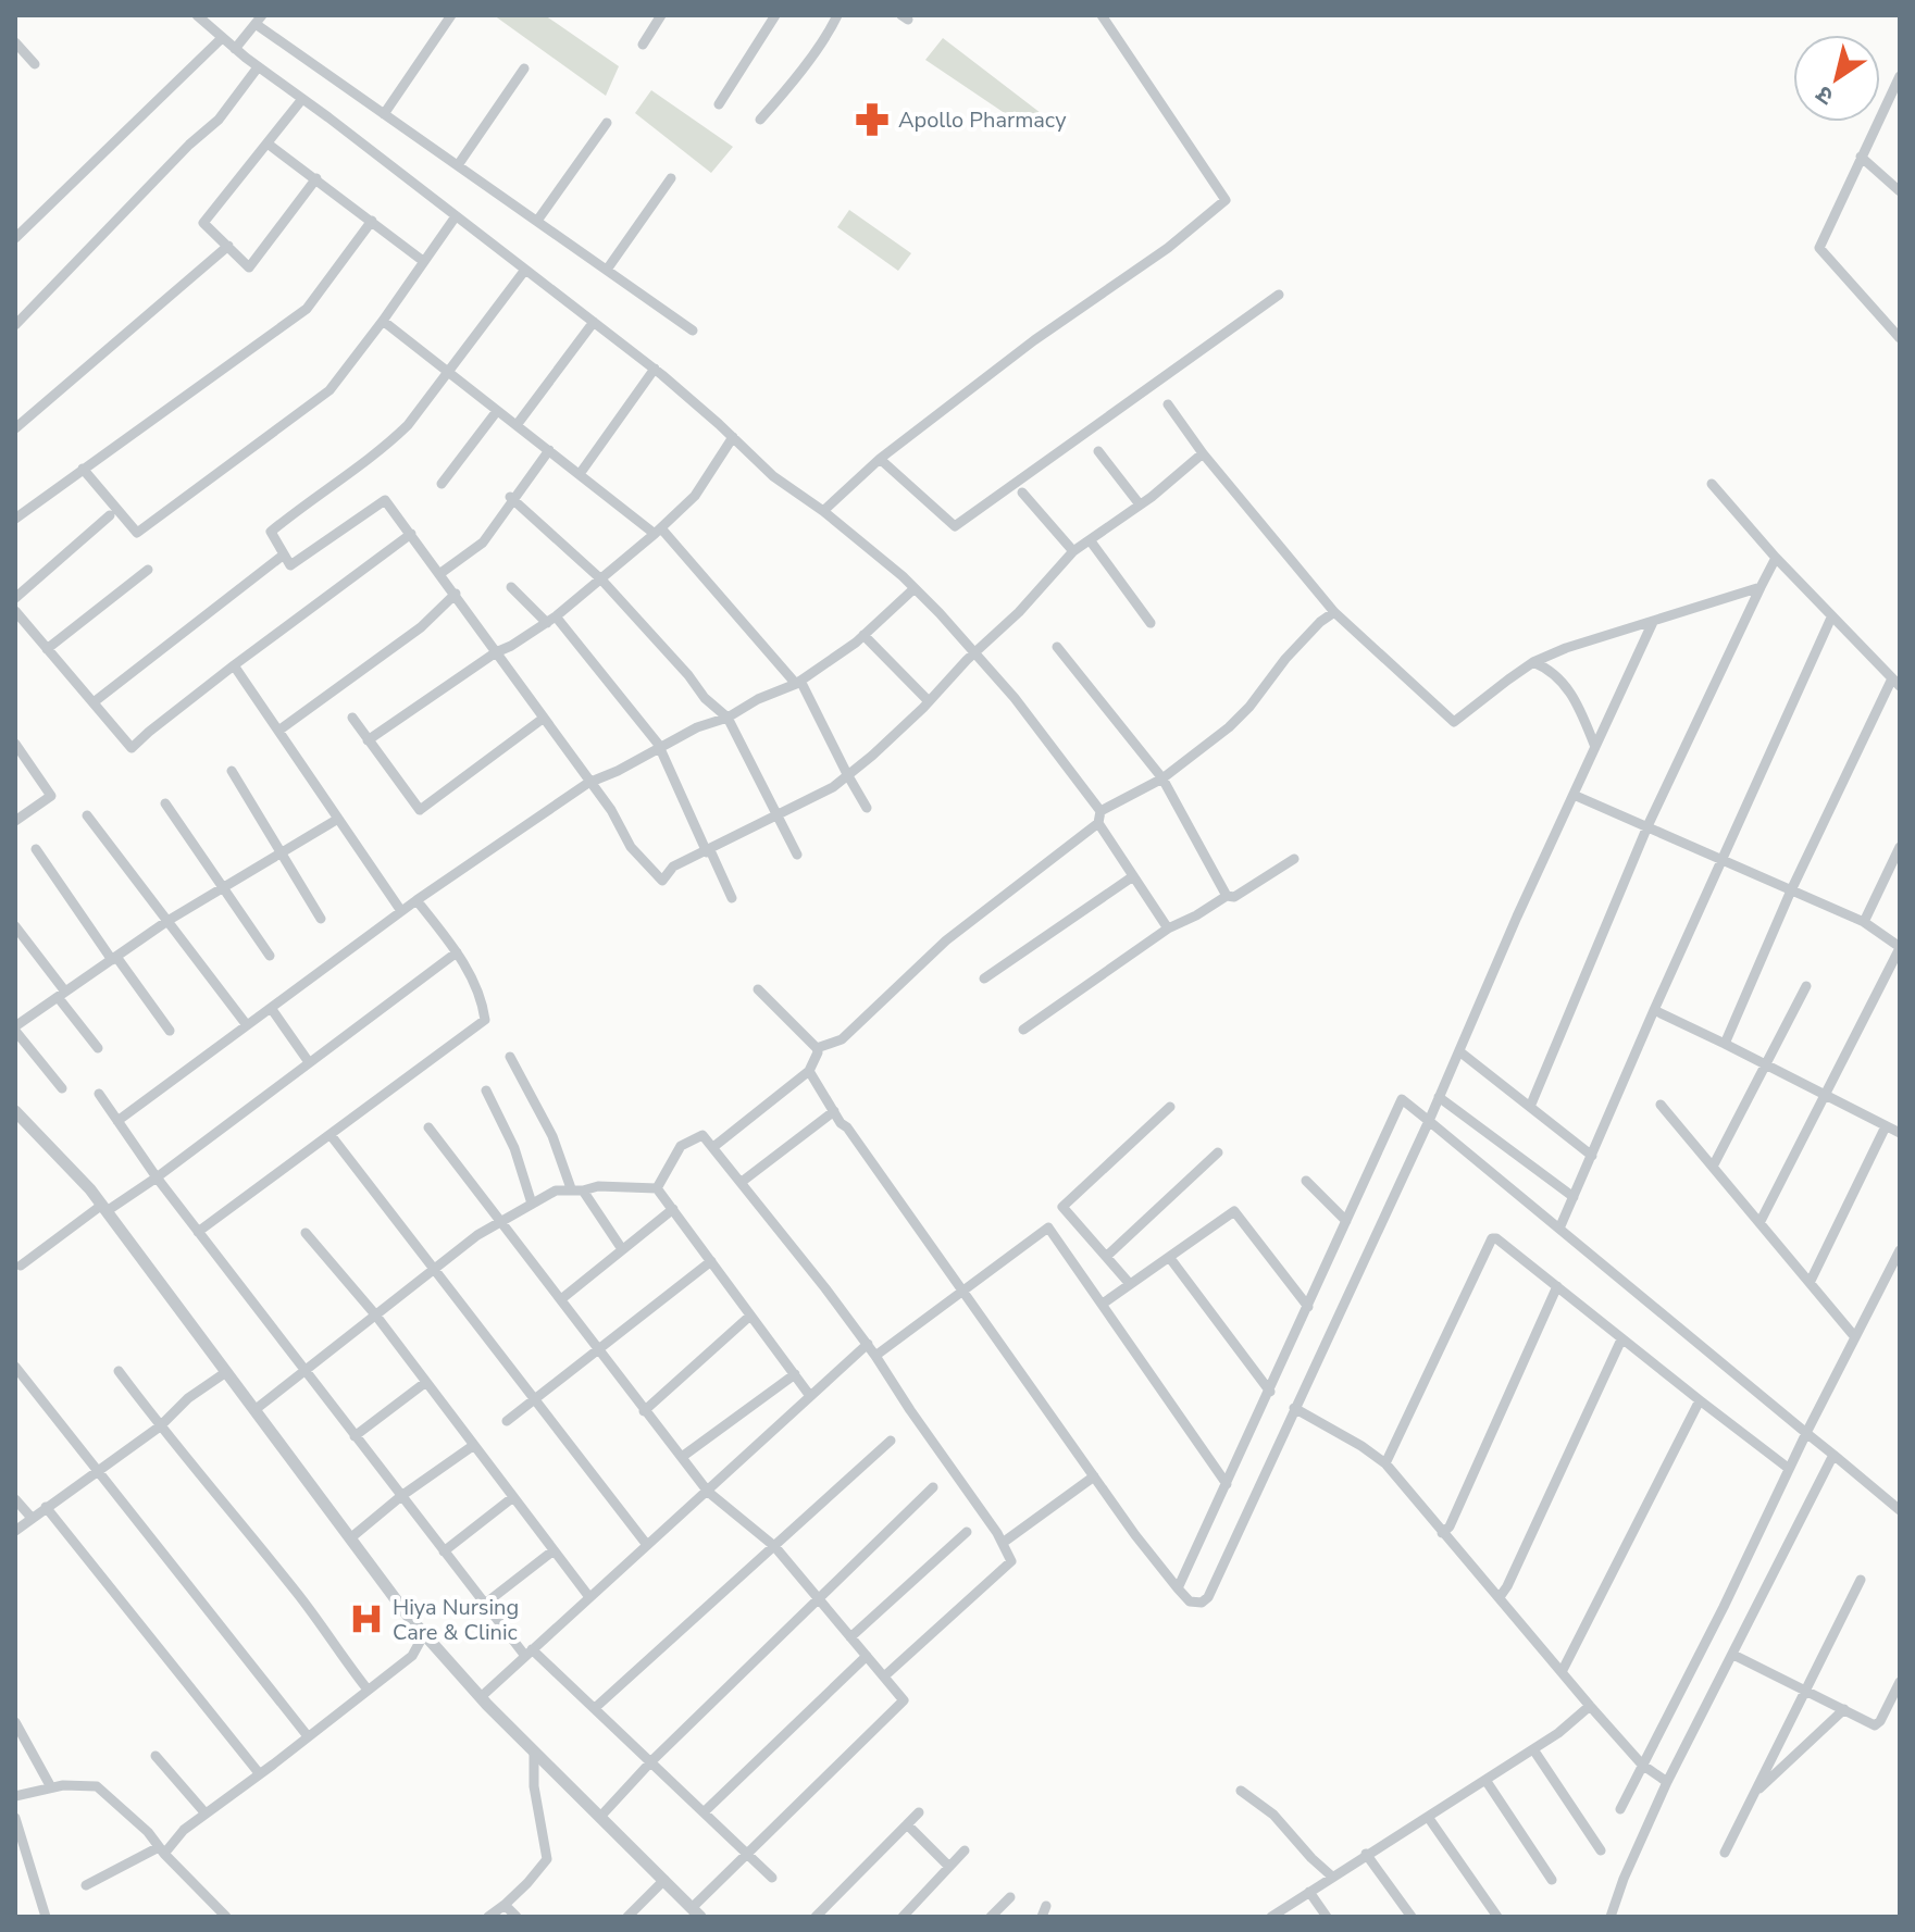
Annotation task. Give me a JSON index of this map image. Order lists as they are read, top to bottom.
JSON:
{
  "places": {
    "pharmacy": ["Apollo Pharmacy"],
    "hospital": ["Hiya Nursing Care & Clinic"]
  },
  "north": "bottom left"
}
